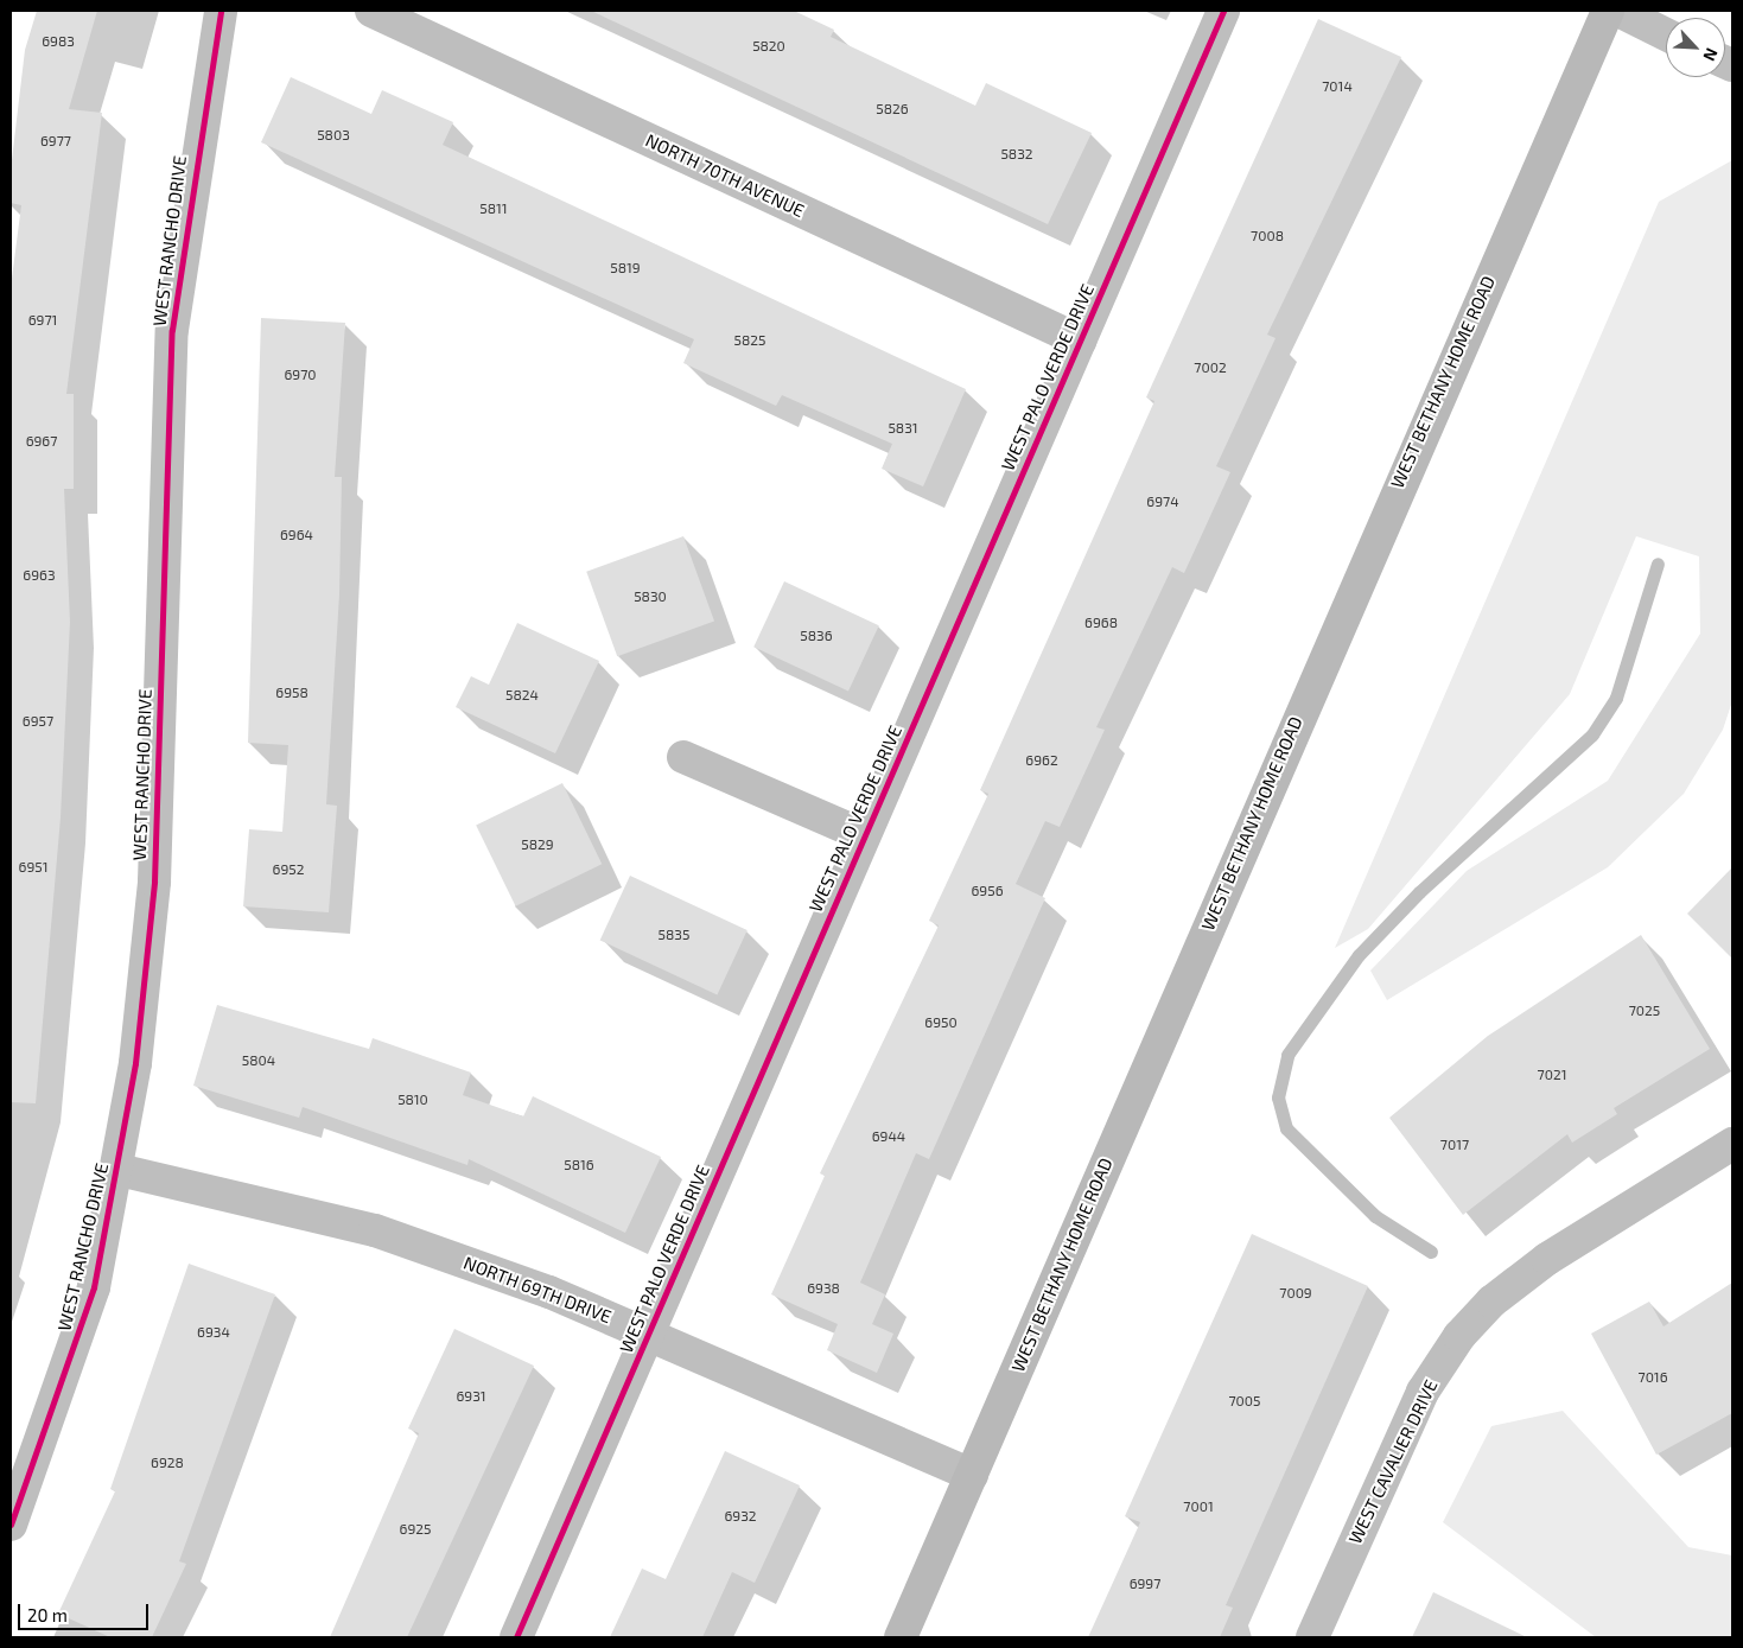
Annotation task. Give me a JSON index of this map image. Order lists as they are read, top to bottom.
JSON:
{
  "streets": {
    "main road": ["WEST BETHANY HOME ROAD"],
    "street": [
      "NORTH 70TH AVENUE",
      "WEST RANCHO DRIVE",
      "WEST PALO VERDE DRIVE",
      "NORTH 69TH DRIVE",
      "WEST CAVALIER DRIVE"
    ]
  },
  "crossings": [
    ["NORTH 70TH AVENUE", "WEST PALO VERDE DRIVE"],
    ["WEST RANCHO DRIVE", "NORTH 69TH DRIVE"],
    ["WEST PALO VERDE DRIVE", "NORTH 69TH DRIVE"],
    ["WEST BETHANY HOME ROAD", "NORTH 69TH DRIVE"]
  ],
  "house_numbers": [
    "6983",
    "5820",
    "7014",
    "5826",
    "5803",
    "6977",
    "5832",
    "5811",
    "7008",
    "5819",
    "6971",
    "5825",
    "7002",
    "6970",
    "5831",
    "6967",
    "6974",
    "6964",
    "6963",
    "5830",
    "6968",
    "5836",
    "6958",
    "5824",
    "6957",
    "6962",
    "5829",
    "6951",
    "6952",
    "6956",
    "5835",
    "7025",
    "6950",
    "5804",
    "7021",
    "5810",
    "6944",
    "7017",
    "5816",
    "6938",
    "7009",
    "6934",
    "7016",
    "6931",
    "7005",
    "6928",
    "7001",
    "6932",
    "6925",
    "6997"
  ],
  "scale_bar": "20 m",
  "north": "bottom right"
}
